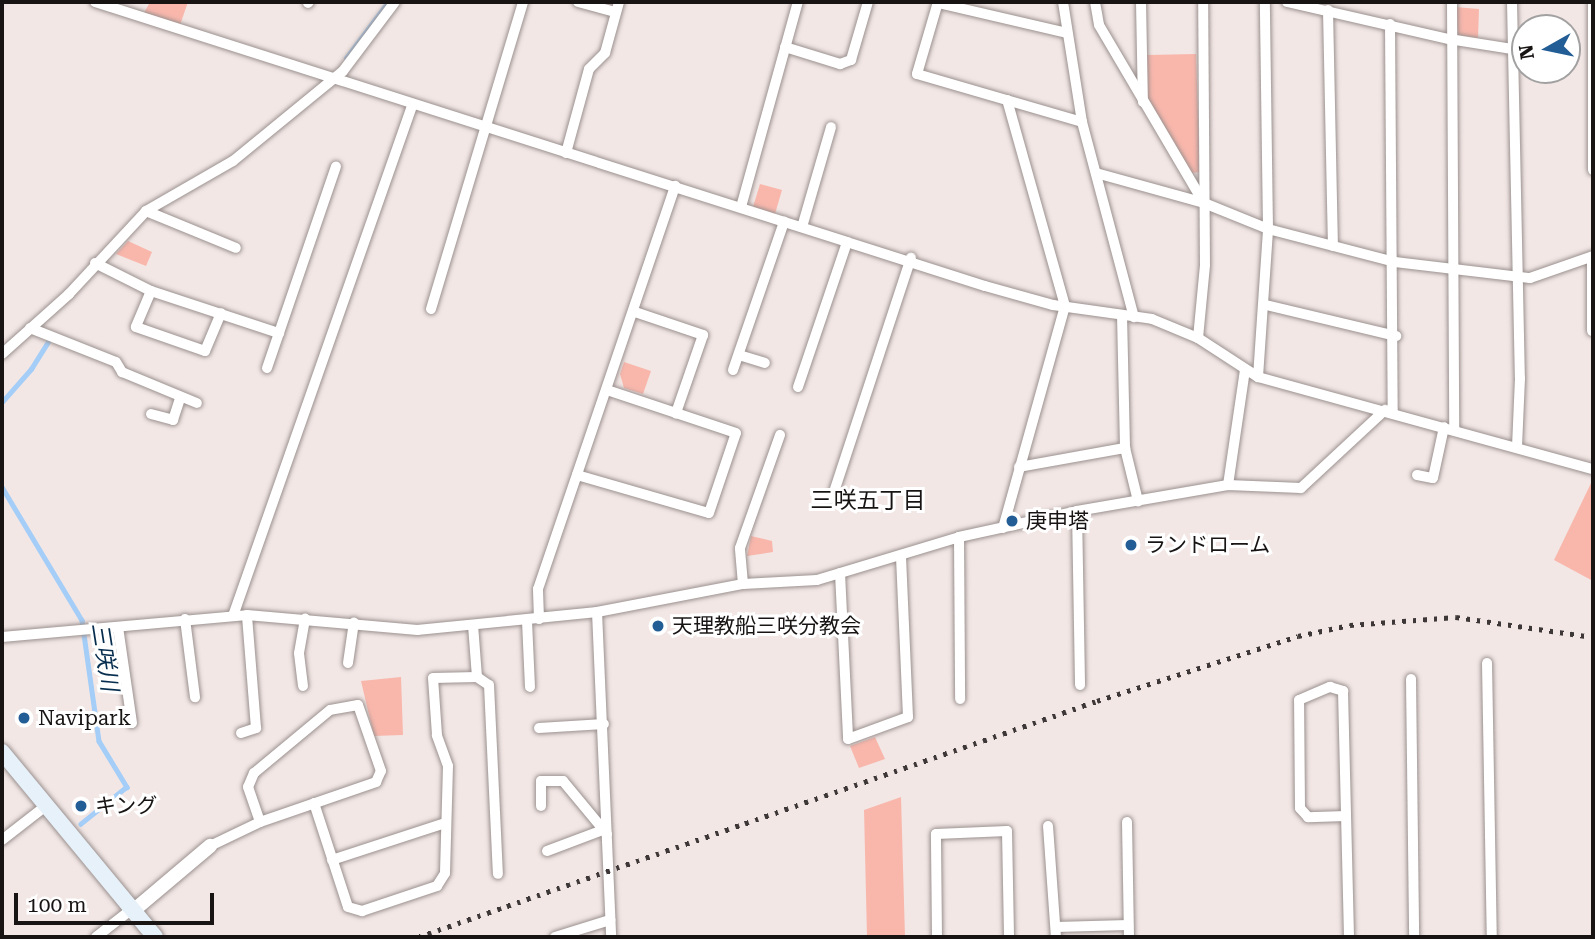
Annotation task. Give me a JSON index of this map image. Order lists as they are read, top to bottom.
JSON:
{
  "districts": ["三咲五丁目"],
  "water": ["三咲川"],
  "places": [
    "庚申塔",
    "ランドローム",
    "天理教船三咲分教会",
    "Navipark",
    "キング"
  ],
  "scale_bar": "100 m",
  "north": "left"
}
